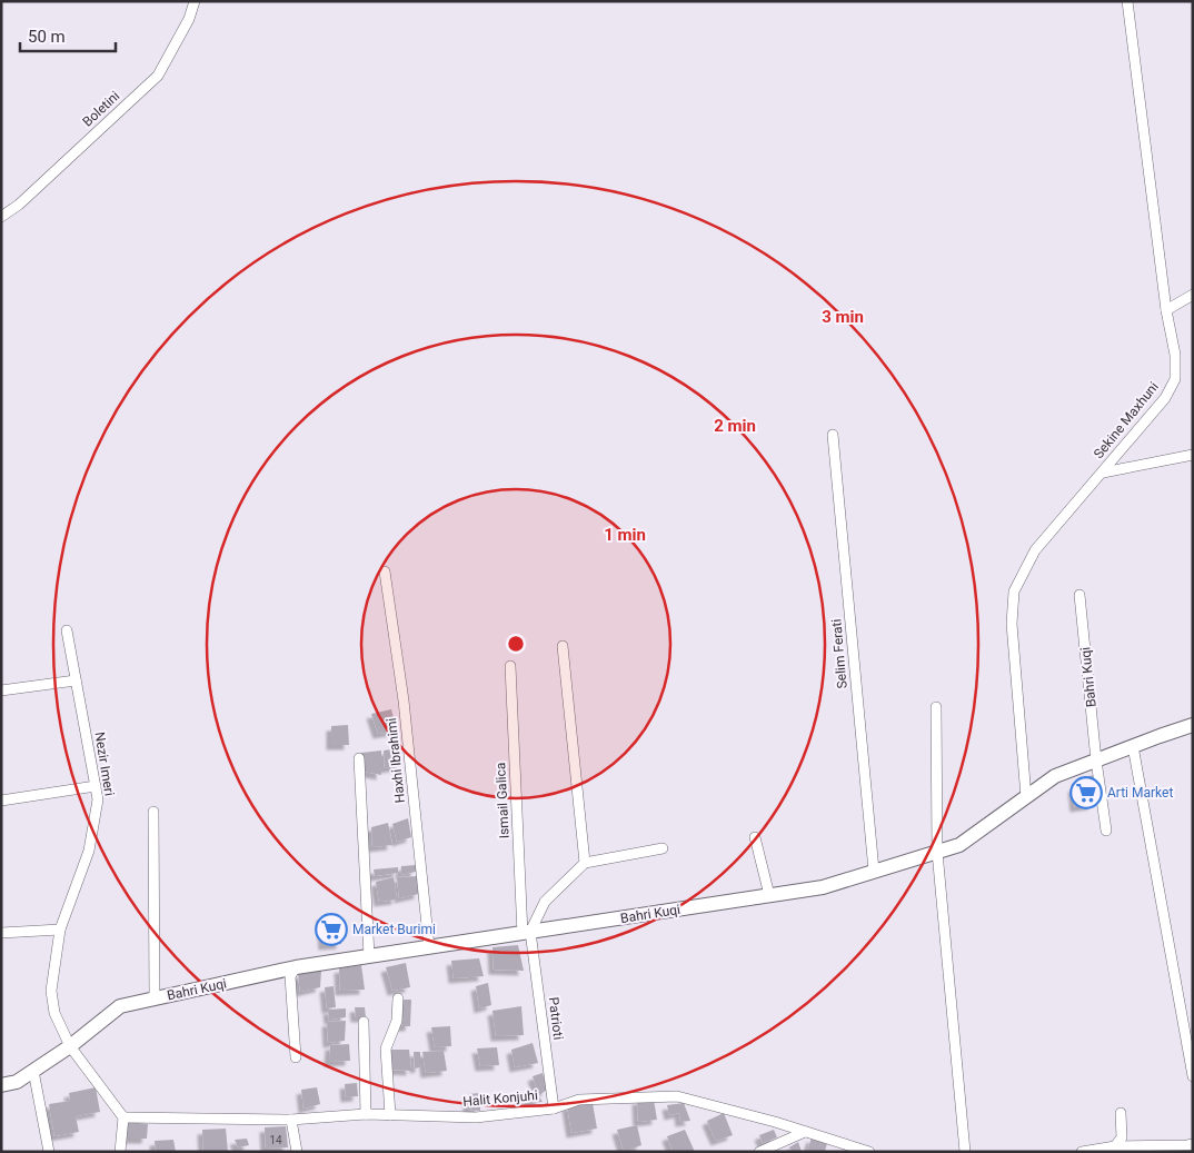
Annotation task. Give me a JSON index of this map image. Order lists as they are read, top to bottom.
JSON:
{
  "streets": {
    "street": [
      "Boletini",
      "Sekine Maxhuni",
      "Selim Ferati",
      "Bahri Kuqi",
      "Haxhi Ibrahimi",
      "Nezir Imeri",
      "Ismail Galica",
      "Patrioti",
      "Halit Konjuhi"
    ]
  },
  "crossings": [
    ["Sekine Maxhuni", "Bahri Kuqi"],
    ["Selim Ferati", "Bahri Kuqi"],
    ["Bahri Kuqi", "Haxhi Ibrahimi"],
    ["Bahri Kuqi", "Nezir Imeri"],
    ["Bahri Kuqi", "Ismail Galica"],
    ["Bahri Kuqi", "Patrioti"],
    ["Nezir Imeri", "Halit Konjuhi"],
    ["Ismail Galica", "Patrioti"],
    ["Patrioti", "Halit Konjuhi"]
  ],
  "places": {
    "supermarket": ["Arti Market", "Market Burimi"]
  },
  "house_numbers": ["14"],
  "scale_bar": "50 m",
  "rings": ["3 min", "2 min", "1 min"]
}
